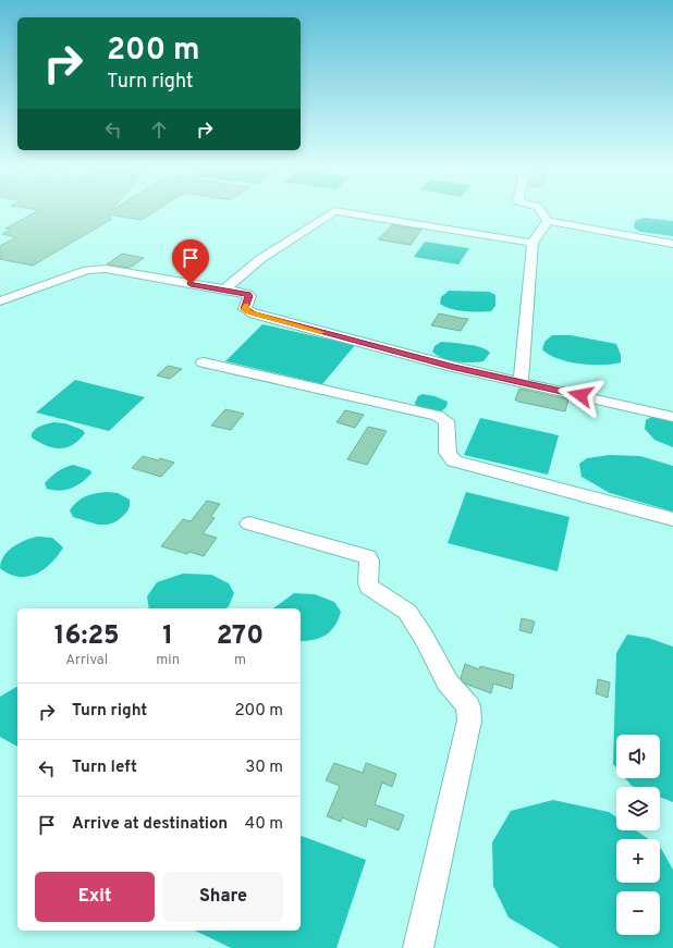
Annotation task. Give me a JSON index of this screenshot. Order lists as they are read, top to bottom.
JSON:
{
  "page": {
    "turn": ["200 m", "Turn right"],
    "eta": [
      "16:25",
      "Arrival",
      "1",
      "min",
      "270",
      "m"
    ],
    "list": [
      {
        "name": "Turn right",
        "value": "200 m"
      },
      {
        "name": "Turn left",
        "value": "30 m"
      },
      {
        "name": "Arrive at destination",
        "value": "40 m"
      }
    ],
    "map_buttons": ["+", "−"],
    "buttons": ["Exit", "Share"]
  }
}
